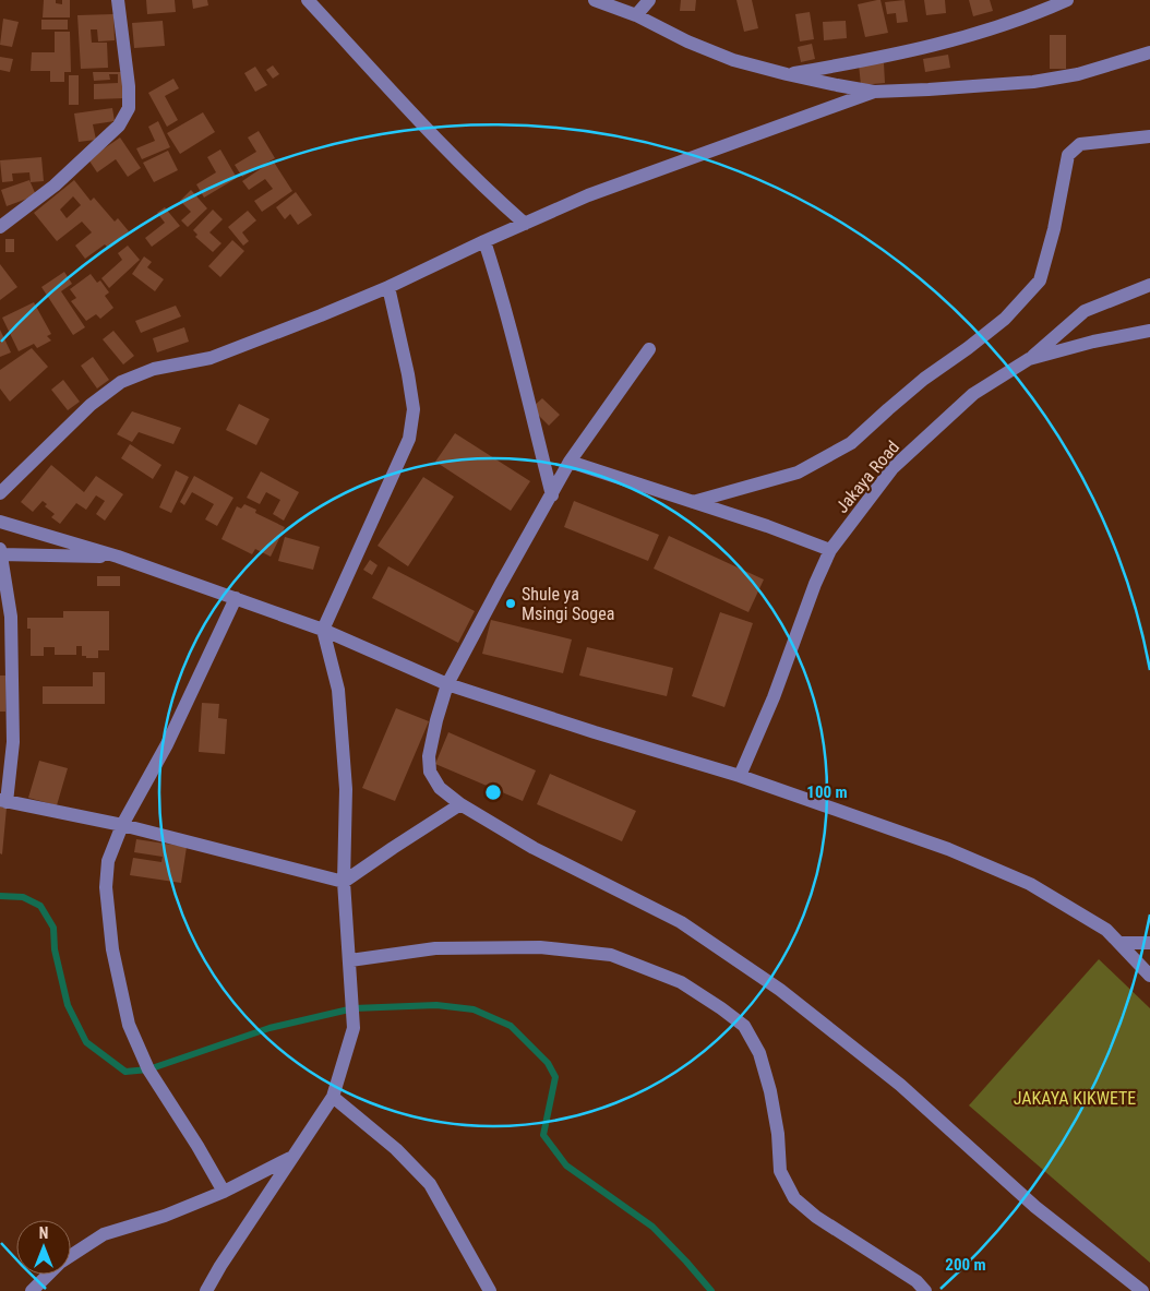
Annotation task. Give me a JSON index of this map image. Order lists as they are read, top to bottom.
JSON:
{
  "streets": {
    "street": ["Jakaya Road"]
  },
  "parks": ["JAKAYA KIKWETE"],
  "places": ["Shule ya Msingi Sogea"],
  "north": "top",
  "rings": ["100 m", "200 m"]
}
